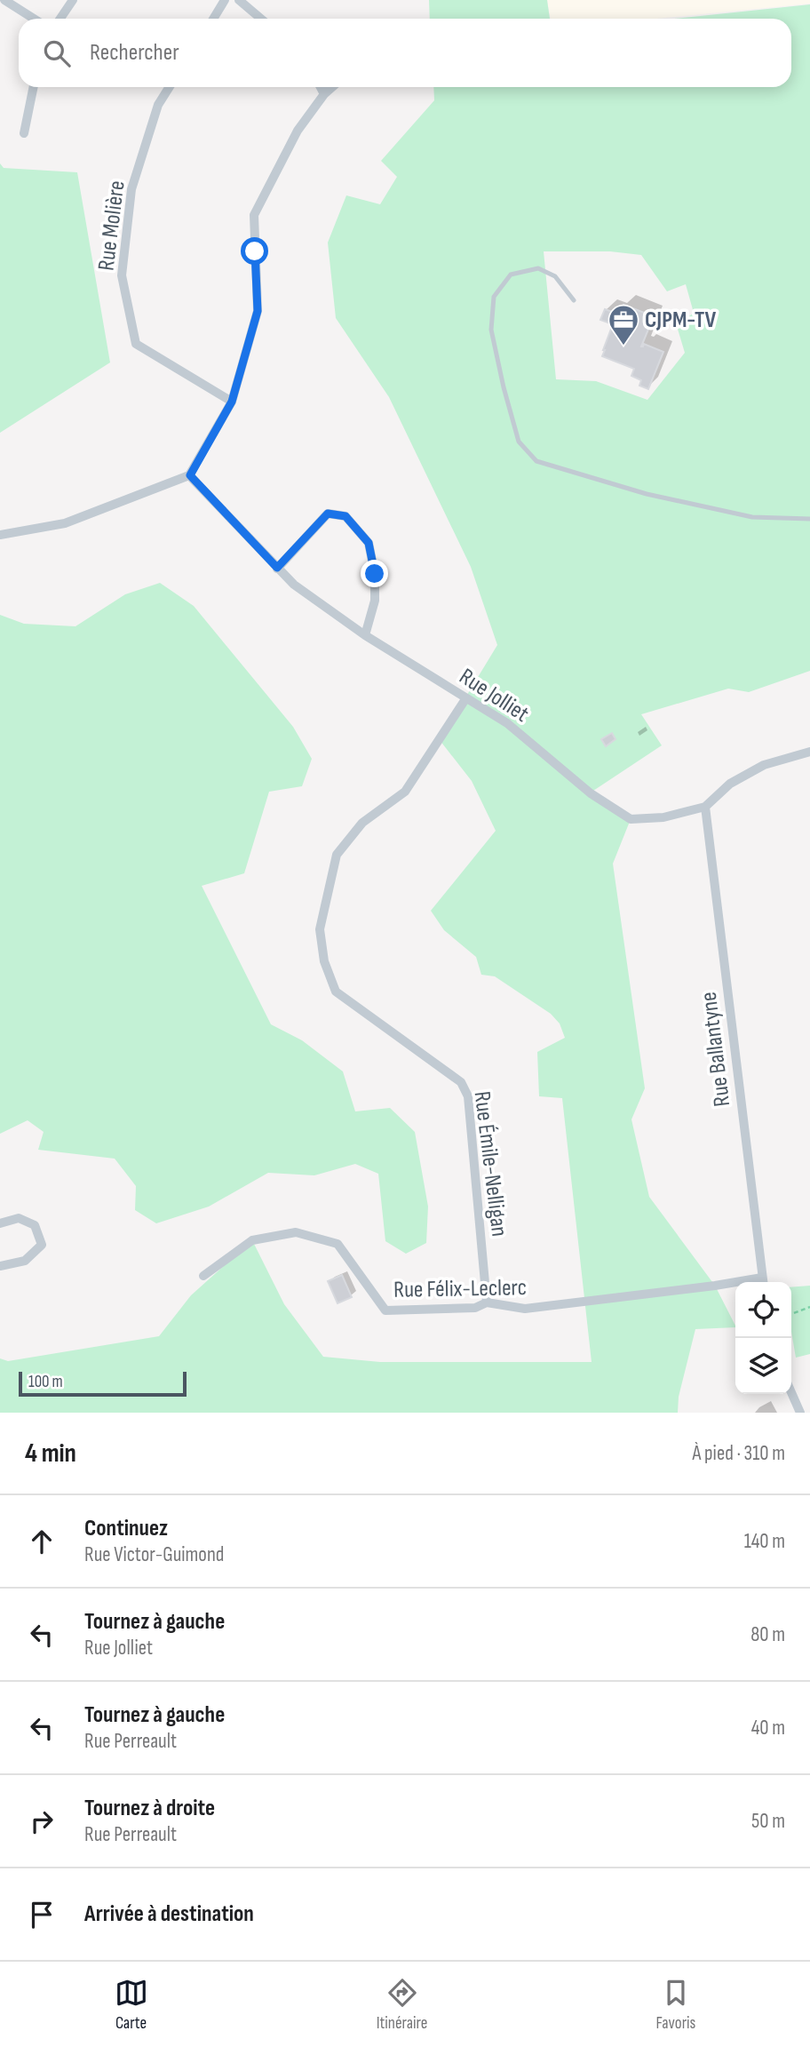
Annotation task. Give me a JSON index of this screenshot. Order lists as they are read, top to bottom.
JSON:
{
  "streets": {
    "street": [
      "Rue Molière",
      "Rue Jolliet",
      "Rue Ballantyne",
      "Rue Émile-Nelligan",
      "Rue Félix-Leclerc"
    ]
  },
  "crossings": [
    ["Rue Jolliet", "Rue Ballantyne"],
    ["Rue Jolliet", "Rue Émile-Nelligan"],
    ["Rue Émile-Nelligan", "Rue Félix-Leclerc"]
  ],
  "places": {
    "office": ["CJPM-TV"]
  },
  "scale_bar": "100 m",
  "page": {
    "search": "Rechercher",
    "scale": "100 m",
    "heading": ["4 min", "À pied · 310 m"],
    "list": [
      ["Continuez", "Rue Victor-Guimond", "140 m"],
      ["Tournez à gauche", "Rue Jolliet", "80 m"],
      ["Tournez à gauche", "Rue Perreault", "40 m"],
      ["Tournez à droite", "Rue Perreault", "50 m"],
      "Arrivée à destination"
    ],
    "nav": ["Carte", "Itinéraire", "Favoris"]
  }
}
